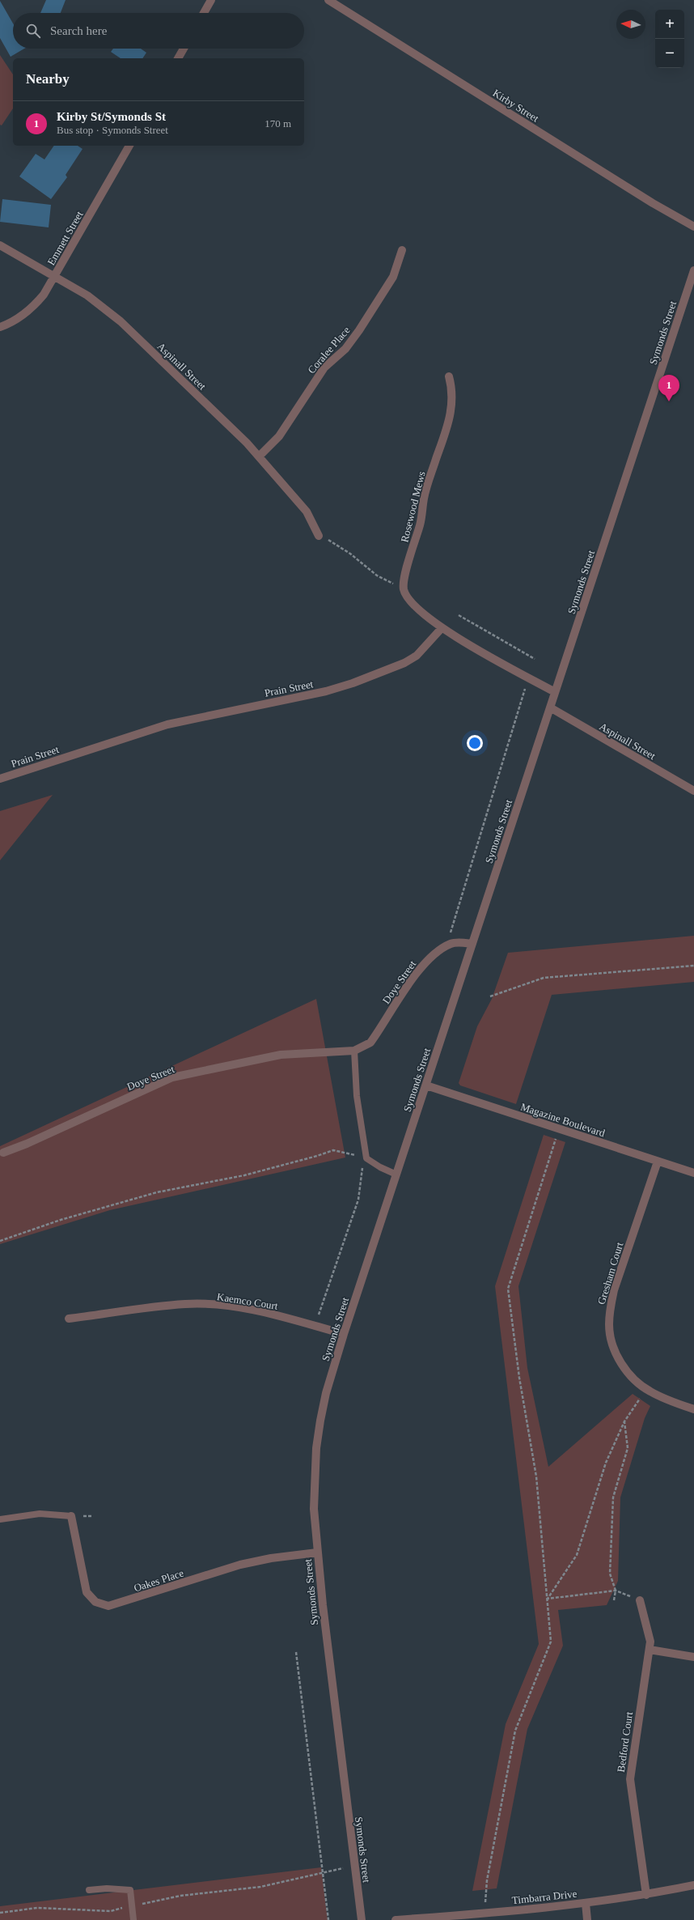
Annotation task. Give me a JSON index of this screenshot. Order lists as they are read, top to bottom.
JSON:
{
  "streets": {
    "street": [
      "Kirby Street",
      "Emmett Street",
      "Symonds Street",
      "Coralee Place",
      "Aspinall Street",
      "Rosewood Mews",
      "Prain Street",
      "Doye Street",
      "Magazine Boulevard",
      "Gresham Court",
      "Kaemco Court",
      "Oakes Place",
      "Bedford Court",
      "Timbarra Drive"
    ]
  },
  "crossings": [
    ["Emmett Street", "Aspinall Street"],
    ["Symonds Street", "Aspinall Street"],
    ["Symonds Street", "Doye Street"],
    ["Symonds Street", "Magazine Boulevard"],
    ["Symonds Street", "Kaemco Court"],
    ["Symonds Street", "Oakes Place"],
    ["Coralee Place", "Aspinall Street"],
    ["Magazine Boulevard", "Gresham Court"],
    ["Bedford Court", "Timbarra Drive"]
  ],
  "north": "left",
  "page": {
    "map_buttons": ["+", "−"],
    "search": "Search here",
    "heading": "Nearby",
    "list": [
      {
        "mark": "1",
        "name": "Kirby St/Symonds St",
        "note": "Bus stop · Symonds Street",
        "value": "170 m"
      }
    ],
    "pins": "1"
  }
}
